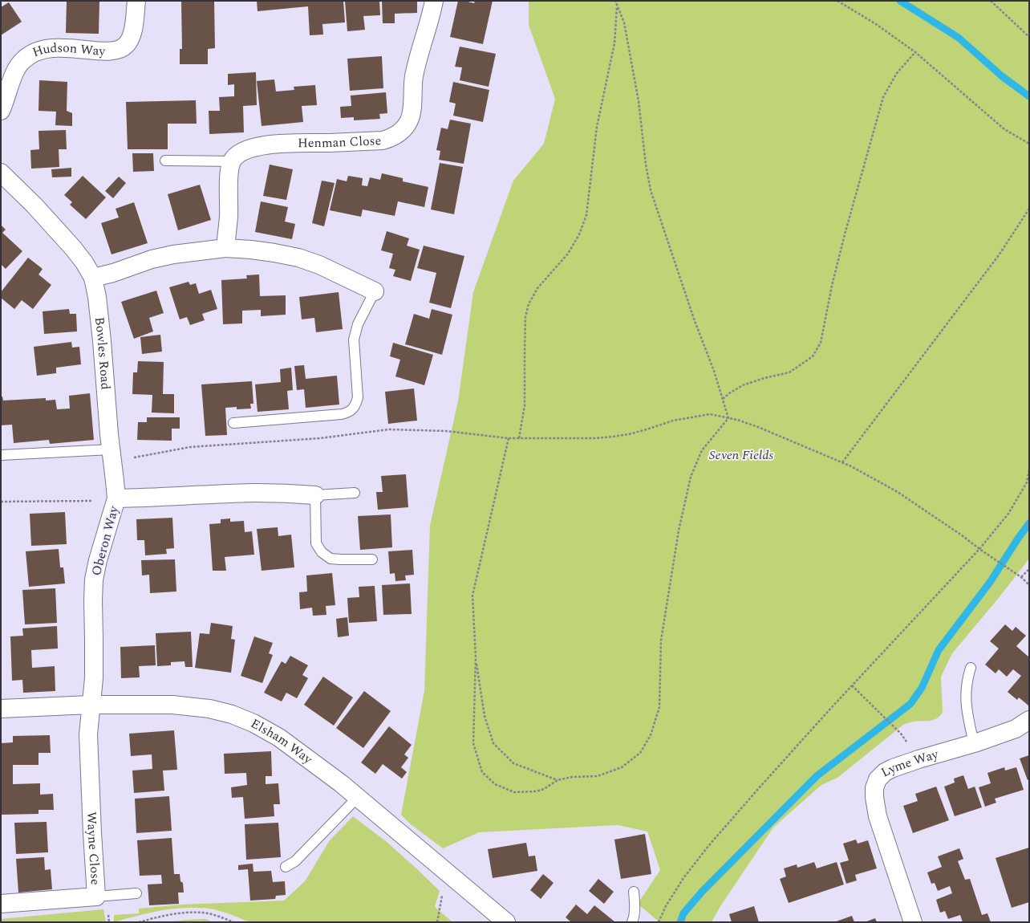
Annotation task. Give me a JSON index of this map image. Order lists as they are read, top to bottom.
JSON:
{
  "streets": {
    "street": [
      "Hudson Way",
      "Henman Close",
      "Bowles Road",
      "Oberon Way",
      "Elsham Way",
      "Lyme Way",
      "Wayne Close"
    ]
  },
  "crossings": [
    ["Bowles Road", "Oberon Way"],
    ["Oberon Way", "Elsham Way"],
    ["Oberon Way", "Wayne Close"],
    ["Elsham Way", "Wayne Close"]
  ],
  "parks": ["Seven Fields"]
}
